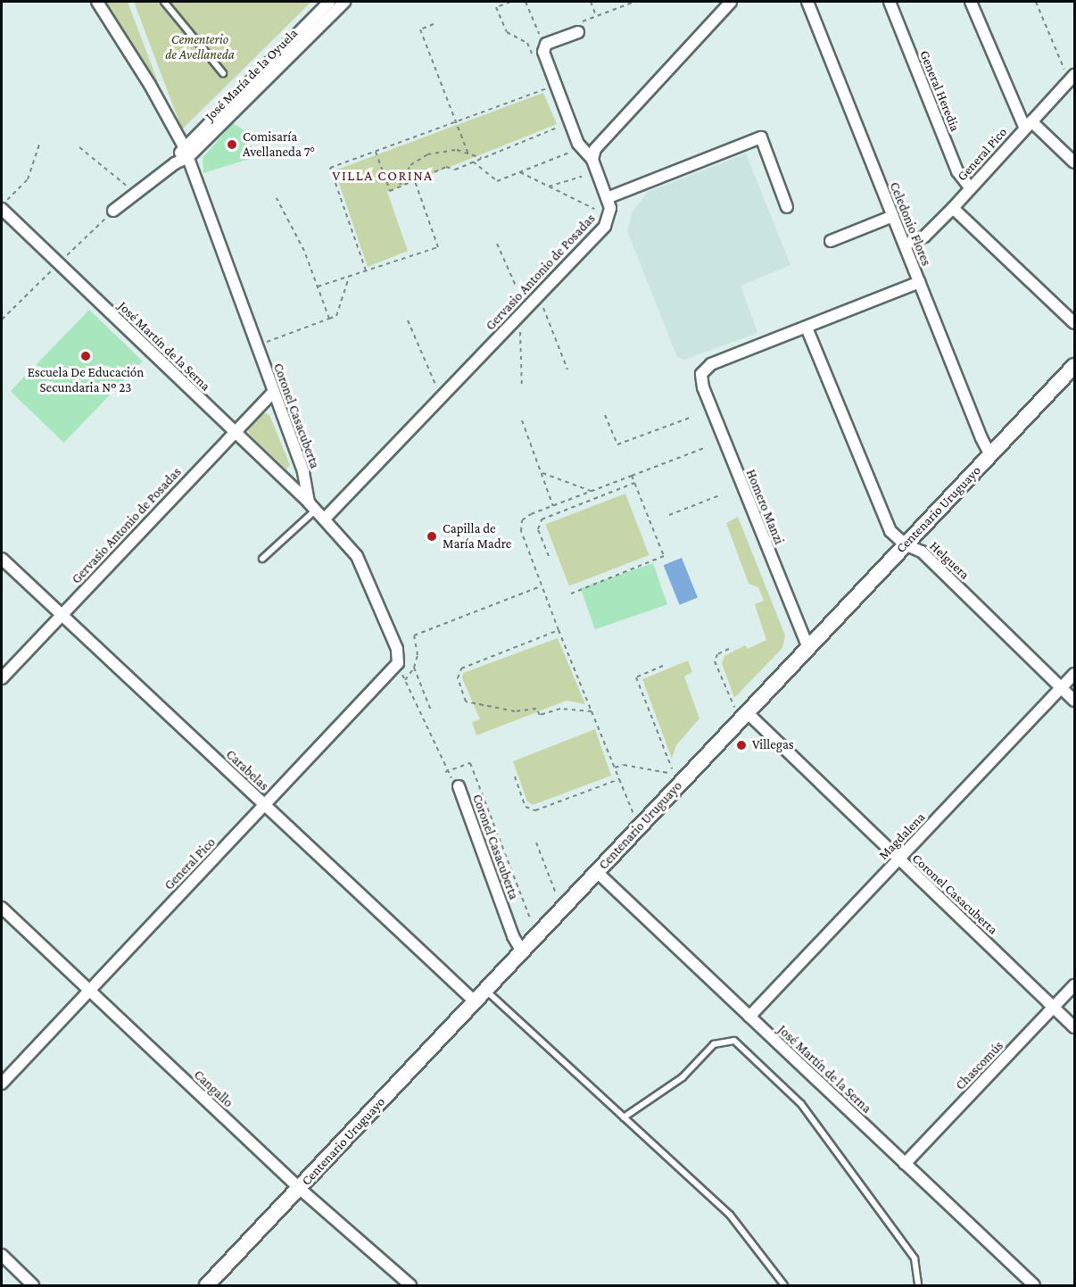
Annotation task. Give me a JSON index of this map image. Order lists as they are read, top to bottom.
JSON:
{
  "streets": {
    "main road": ["Centenario Uruguayo"],
    "street": [
      "José María de la Oyuela",
      "General Heredia",
      "General Pico",
      "Celedonio Flores",
      "Gervasio Antonio de Posadas",
      "José Martín de la Serna",
      "Coronel Casacuberta",
      "Homero Manzi",
      "Helguera",
      "Carabelas",
      "Magdalena",
      "Chascomús",
      "Cangallo"
    ]
  },
  "crossings": [
    ["José María de la Oyuela", "Coronel Casacuberta"],
    ["General Heredia", "General Pico"],
    ["General Pico", "Celedonio Flores"],
    ["General Pico", "Coronel Casacuberta"],
    ["General Pico", "Carabelas"],
    ["General Pico", "Cangallo"],
    ["Celedonio Flores", "Centenario Uruguayo"],
    ["Gervasio Antonio de Posadas", "José Martín de la Serna"],
    ["Gervasio Antonio de Posadas", "Coronel Casacuberta"],
    ["Gervasio Antonio de Posadas", "Carabelas"],
    ["José Martín de la Serna", "Coronel Casacuberta"],
    ["José Martín de la Serna", "Centenario Uruguayo"],
    ["José Martín de la Serna", "Magdalena"],
    ["José Martín de la Serna", "Chascomús"],
    ["Coronel Casacuberta", "Centenario Uruguayo"],
    ["Coronel Casacuberta", "Magdalena"],
    ["Coronel Casacuberta", "Chascomús"],
    ["Homero Manzi", "Centenario Uruguayo"],
    ["Homero Manzi", "Helguera"],
    ["Centenario Uruguayo", "Helguera"],
    ["Centenario Uruguayo", "Carabelas"],
    ["Centenario Uruguayo", "Cangallo"],
    ["Helguera", "Magdalena"]
  ],
  "districts": ["VILLA CORINA"],
  "parks": ["Cementerio de Avellaneda"],
  "places": [
    "Comisaría Avellaneda 7°",
    "Escuela De Educación Secundaria Nº 23",
    "Capilla de María Madre",
    "Villegas"
  ]
}
